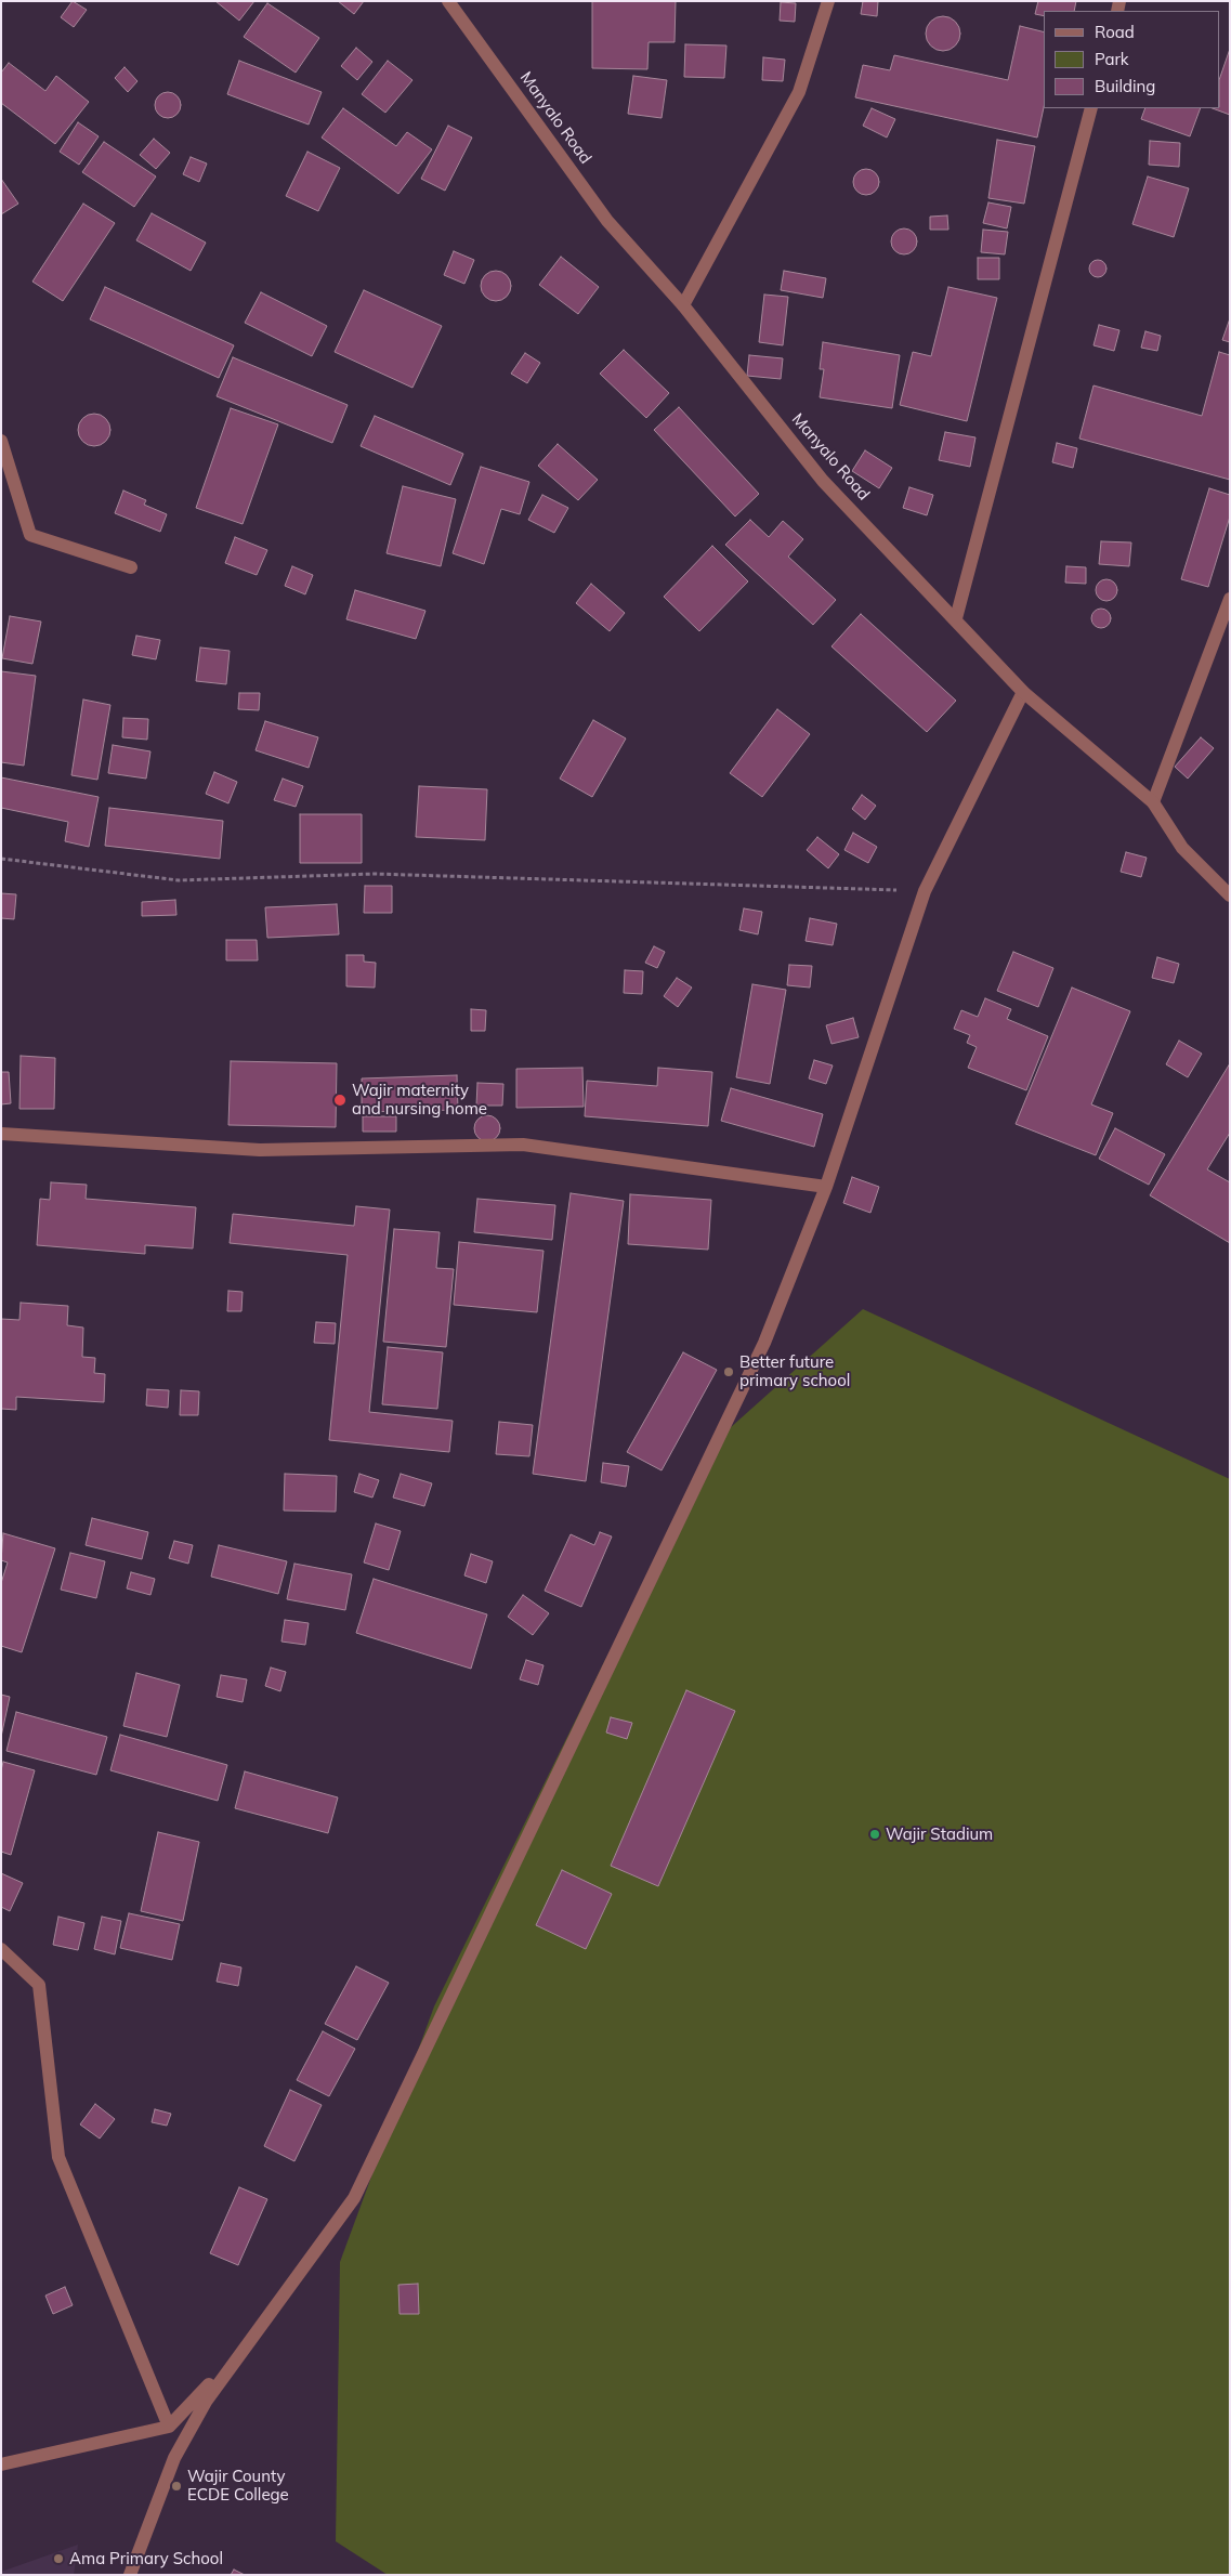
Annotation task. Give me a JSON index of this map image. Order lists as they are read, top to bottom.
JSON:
{
  "streets": {
    "street": ["Manyalo Road"]
  },
  "places": [
    "Wajir maternity and nursing home",
    "Better future primary school",
    "Wajir Stadium",
    "Wajir County ECDE College",
    "Ama Primary School"
  ],
  "legend": ["Road", "Park", "Building"]
}
